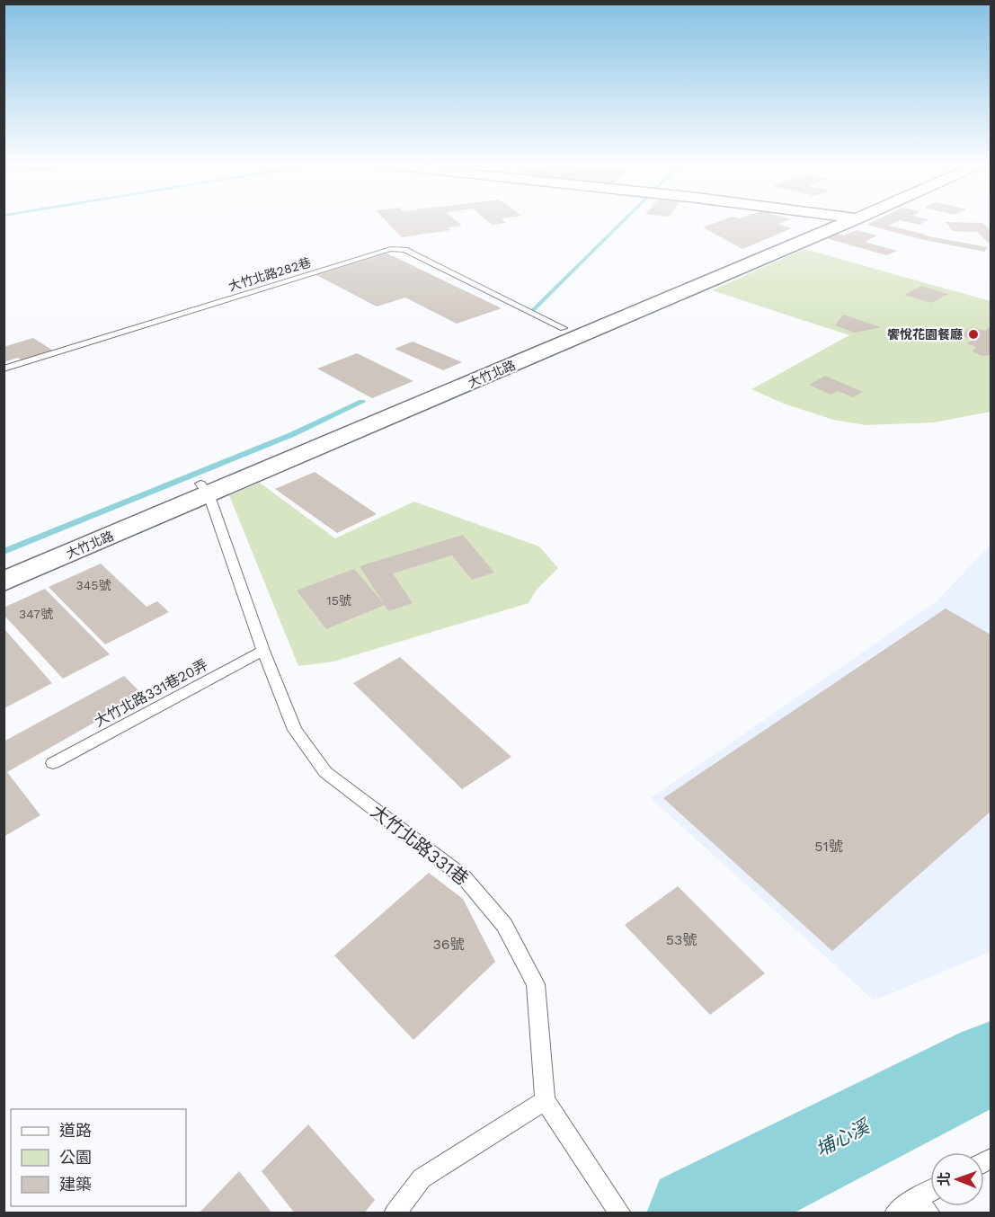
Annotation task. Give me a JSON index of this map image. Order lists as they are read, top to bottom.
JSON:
{
  "streets": {
    "street": ["大竹北路"],
    "lane": ["大竹北路282巷", "大竹北路331巷20弄", "大竹北路331巷"]
  },
  "crossings": [
    ["大竹北路282巷", "大竹北路"],
    ["大竹北路", "大竹北路331巷"],
    ["大竹北路331巷20弄", "大竹北路331巷"]
  ],
  "water": ["埔心溪"],
  "places": ["饗悅花園餐廳"],
  "house_numbers": [
    "345號",
    "15號",
    "347號",
    "51號",
    "53號",
    "36號"
  ],
  "legend": ["道路", "公園", "建築"],
  "north": "left"
}
